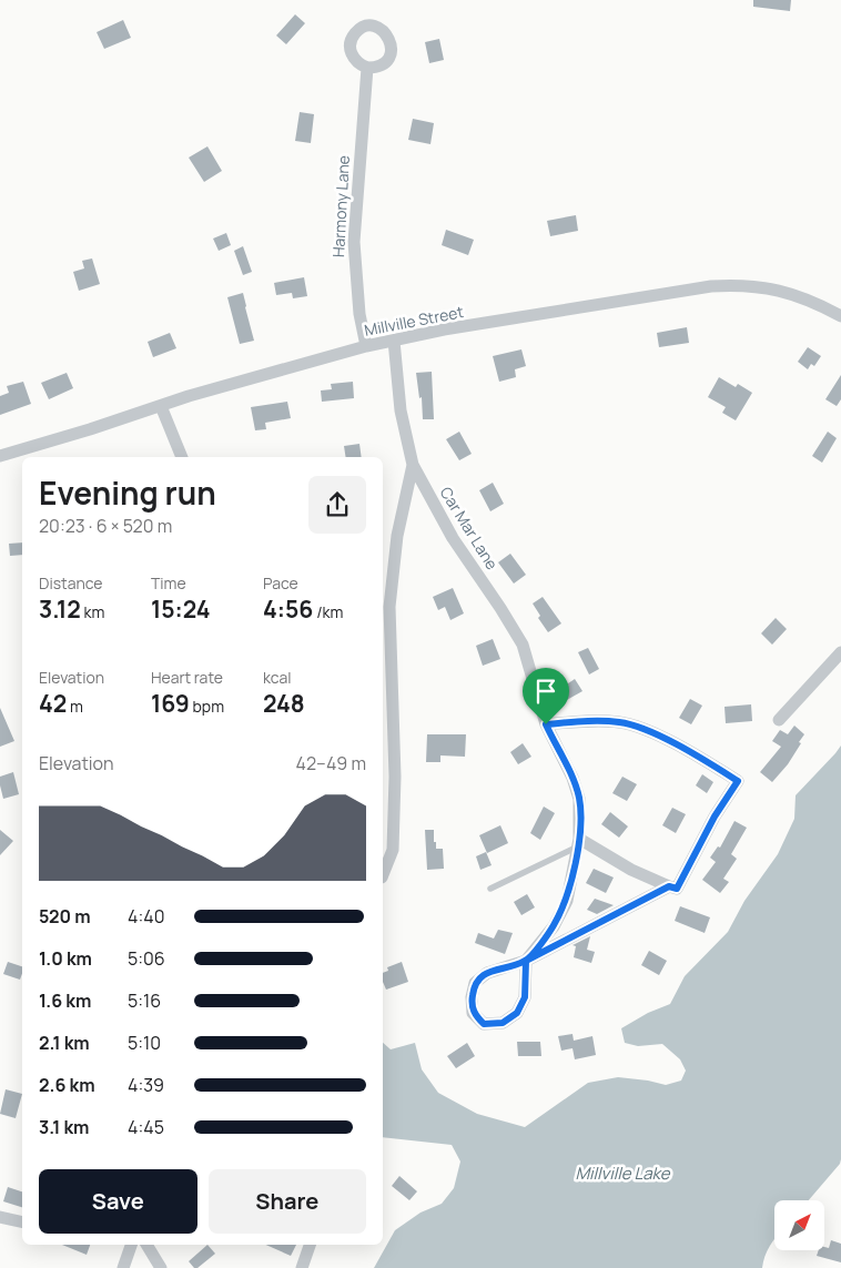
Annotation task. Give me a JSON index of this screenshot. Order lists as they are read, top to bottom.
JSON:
{
  "streets": {
    "street": ["Harmony Lane", "Millville Street", "Car Mar Lane"]
  },
  "crossings": [
    ["Harmony Lane", "Millville Street"],
    ["Millville Street", "Car Mar Lane"]
  ],
  "water": ["Millville Lake"],
  "north": "top right",
  "page": {
    "heading": ["Evening run", "20:23 · 6 × 520 m"],
    "stats": [
      ["Distance", "3.12 km"],
      ["Time", "15:24"],
      ["Pace", "4:56 /km"],
      ["Elevation", "42 m"],
      ["Heart rate", "169 bpm"],
      ["kcal", "248"]
    ],
    "chart": ["Elevation", "42–49 m"],
    "list": [
      {
        "name": "520 m",
        "note": "4:40"
      },
      {
        "name": "1.0 km",
        "note": "5:06"
      },
      {
        "name": "1.6 km",
        "note": "5:16"
      },
      {
        "name": "2.1 km",
        "note": "5:10"
      },
      {
        "name": "2.6 km",
        "note": "4:39"
      },
      {
        "name": "3.1 km",
        "note": "4:45"
      }
    ],
    "buttons": ["Save", "Share"]
  }
}
